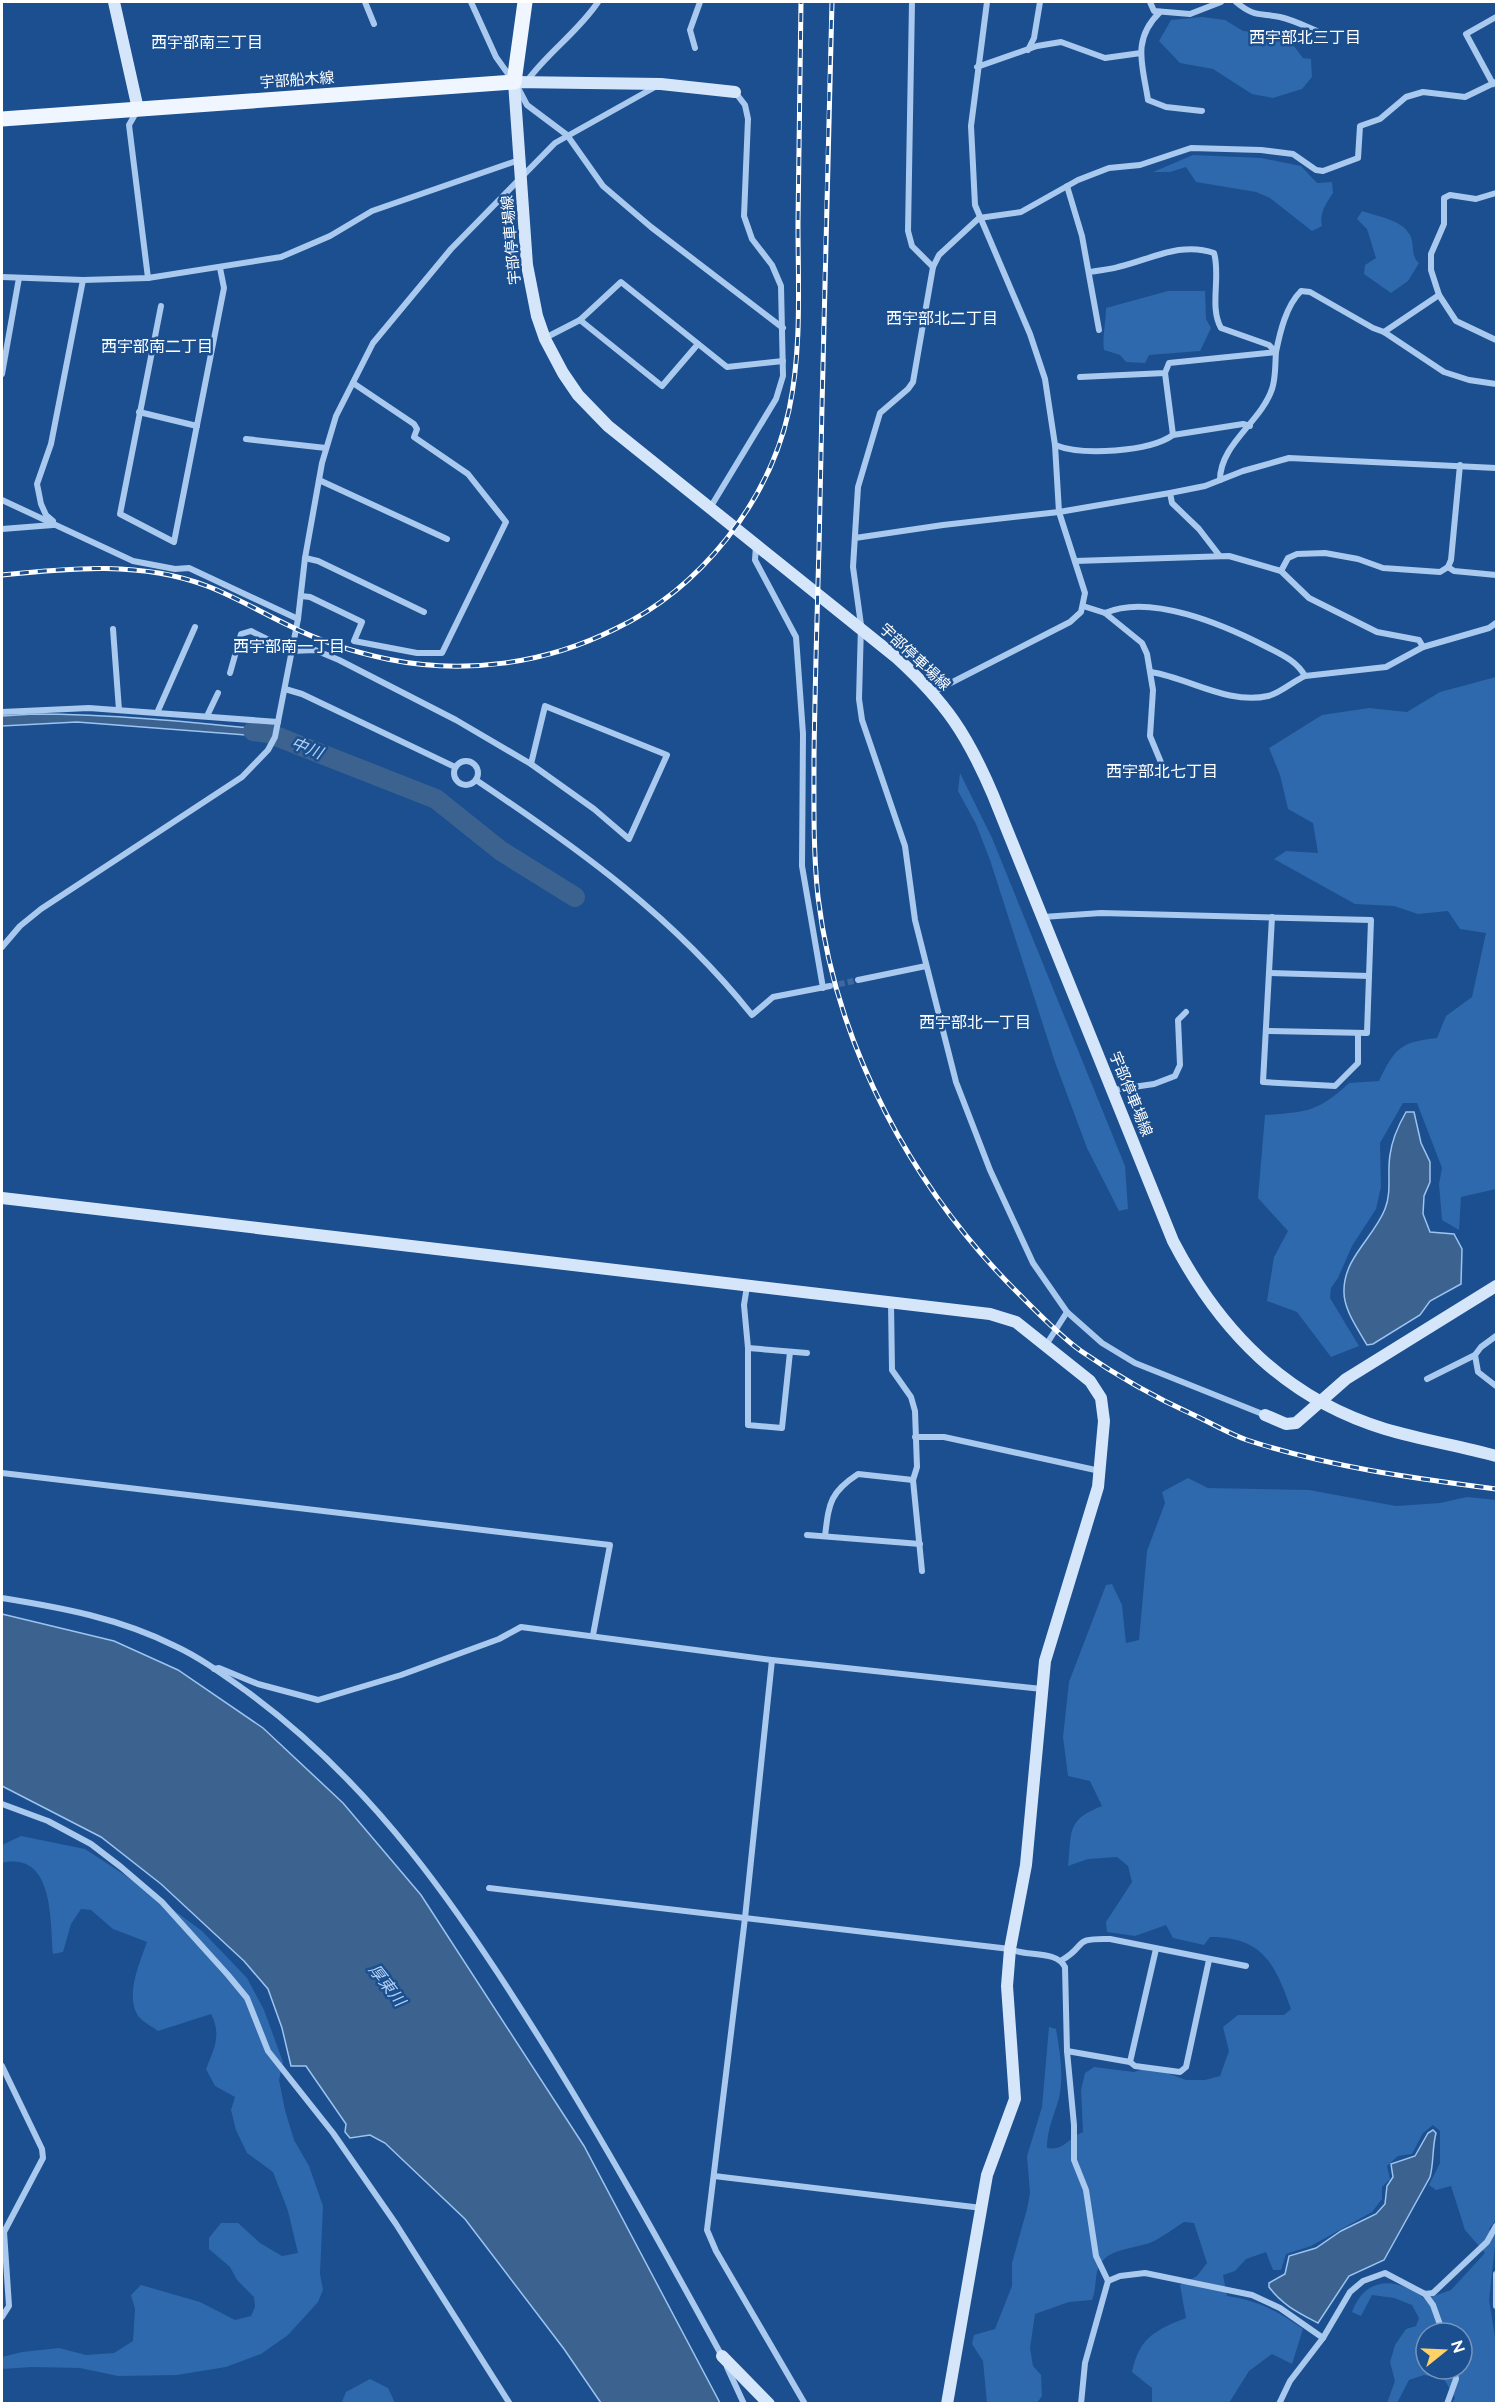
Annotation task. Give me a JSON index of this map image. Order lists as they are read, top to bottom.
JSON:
{
  "streets": {
    "main road": ["宇部船木線"],
    "street": ["宇部停車場線"]
  },
  "crossings": [
    ["宇部船木線", "宇部停車場線"]
  ],
  "districts": [
    "西宇部北三丁目",
    "西宇部南三丁目",
    "西宇部北二丁目",
    "西宇部南二丁目",
    "西宇部南一丁目",
    "西宇部北七丁目",
    "西宇部北一丁目"
  ],
  "water": ["中川", "厚東川"],
  "north": "right"
}
